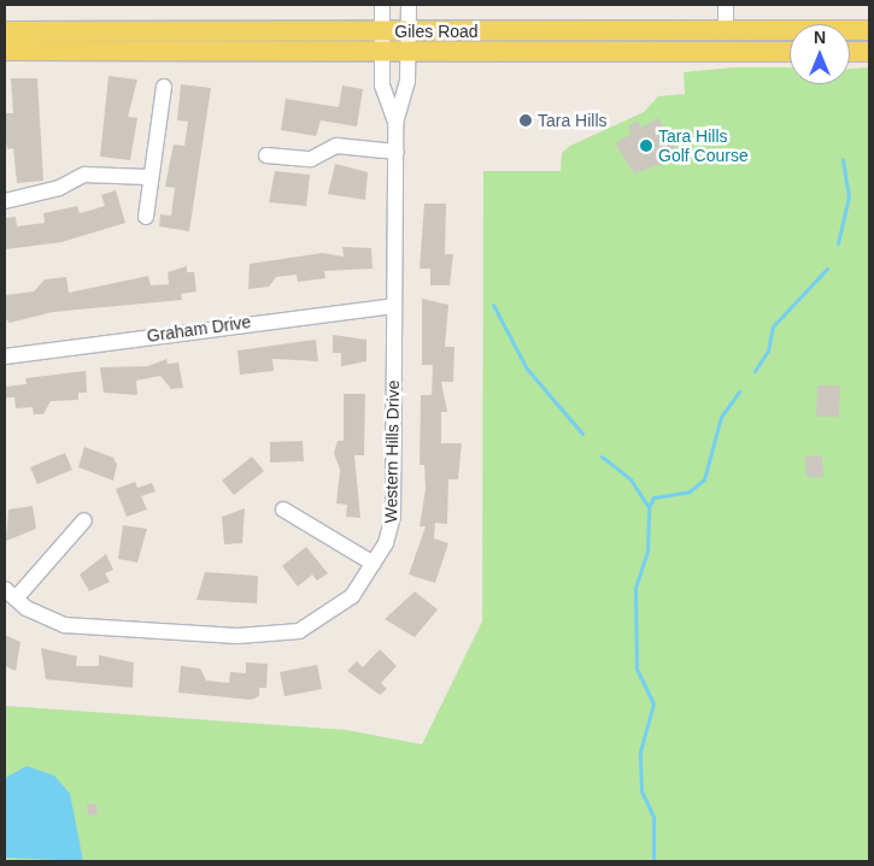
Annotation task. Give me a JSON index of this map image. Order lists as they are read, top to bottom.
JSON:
{
  "streets": {
    "main road": ["Giles Road"],
    "street": ["Graham Drive", "Western Hills Drive"]
  },
  "crossings": [
    ["Giles Road", "Western Hills Drive"],
    ["Graham Drive", "Western Hills Drive"]
  ],
  "places": ["Tara Hills", "Tara Hills Golf Course"],
  "north": "top"
}
